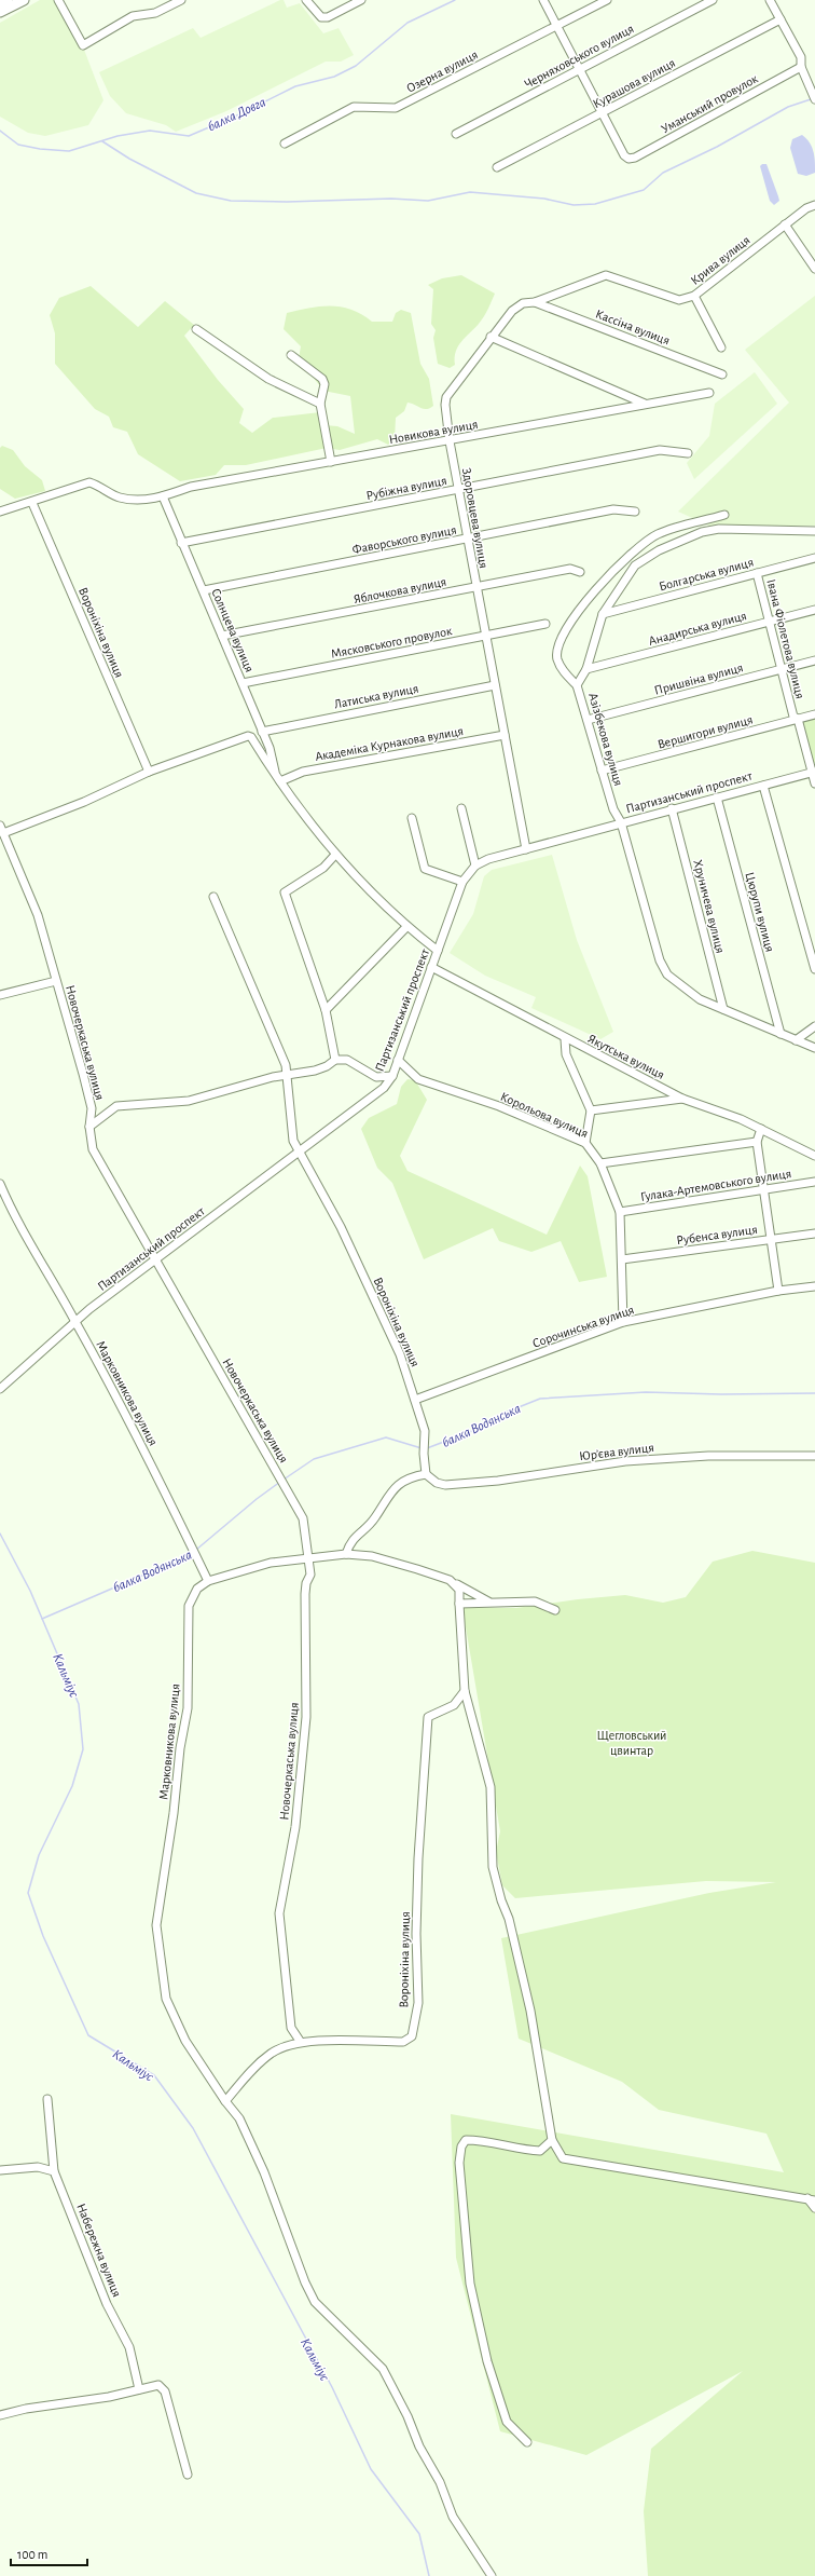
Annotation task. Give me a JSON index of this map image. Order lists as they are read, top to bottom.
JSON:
{
  "streets": {
    "street": [
      "Черняховського вулиця",
      "Озерна вулиця",
      "Курашова вулиця",
      "Уманський провулок",
      "Крива вулиця",
      "Кассіна вулиця",
      "Новикова вулиця",
      "Рубіжна вулиця",
      "Здоровцева вулиця",
      "Фаворського вулиця",
      "Болгарська вулиця",
      "Яблочкова вулиця",
      "Анадирська вулиця",
      "Солнцева вулиця",
      "Вороніхіна вулиця",
      "Івана Фіолетова вулиця",
      "Мясковського провулок",
      "Пришвіна вулиця",
      "Латиська вулиця",
      "Вершигори вулиця",
      "Азізбекова вулиця",
      "Академіка Курнакова вулиця",
      "Партизанський проспект",
      "Хруничева вулиця",
      "Цюрупи вулиця",
      "Новочеркаська вулиця",
      "Якутська вулиця",
      "Корольова вулиця",
      "Гулака-Артемовського вулиця",
      "Рубенса вулиця",
      "Сорочинська вулиця",
      "Марковникова вулиця",
      "Юр’єва вулиця",
      "Набережна вулиця"
    ]
  },
  "crossings": [
    ["Курашова вулиця", "Уманський провулок"],
    ["Крива вулиця", "Здоровцева вулиця"],
    ["Кассіна вулиця", "Здоровцева вулиця"],
    ["Новикова вулиця", "Здоровцева вулиця"],
    ["Новикова вулиця", "Солнцева вулиця"],
    ["Новикова вулиця", "Вороніхіна вулиця"],
    ["Рубіжна вулиця", "Здоровцева вулиця"],
    ["Рубіжна вулиця", "Солнцева вулиця"],
    ["Здоровцева вулиця", "Фаворського вулиця"],
    ["Здоровцева вулиця", "Яблочкова вулиця"],
    ["Здоровцева вулиця", "Мясковського провулок"],
    ["Здоровцева вулиця", "Латиська вулиця"],
    ["Здоровцева вулиця", "Академіка Курнакова вулиця"],
    ["Здоровцева вулиця", "Партизанський проспект"],
    ["Фаворського вулиця", "Солнцева вулиця"],
    ["Болгарська вулиця", "Івана Фіолетова вулиця"],
    ["Болгарська вулиця", "Азізбекова вулиця"],
    ["Яблочкова вулиця", "Солнцева вулиця"],
    ["Анадирська вулиця", "Івана Фіолетова вулиця"],
    ["Анадирська вулиця", "Азізбекова вулиця"],
    ["Солнцева вулиця", "Мясковського провулок"],
    ["Солнцева вулиця", "Латиська вулиця"],
    ["Солнцева вулиця", "Академіка Курнакова вулиця"],
    ["Солнцева вулиця", "Партизанський проспект"],
    ["Вороніхіна вулиця", "Партизанський проспект"],
    ["Вороніхіна вулиця", "Новочеркаська вулиця"],
    ["Вороніхіна вулиця", "Сорочинська вулиця"],
    ["Вороніхіна вулиця", "Марковникова вулиця"],
    ["Вороніхіна вулиця", "Юр’єва вулиця"],
    ["Івана Фіолетова вулиця", "Пришвіна вулиця"],
    ["Івана Фіолетова вулиця", "Вершигори вулиця"],
    ["Івана Фіолетова вулиця", "Партизанський проспект"],
    ["Пришвіна вулиця", "Азізбекова вулиця"],
    ["Вершигори вулиця", "Азізбекова вулиця"],
    ["Азізбекова вулиця", "Партизанський проспект"],
    ["Азізбекова вулиця", "Хруничева вулиця"],
    ["Азізбекова вулиця", "Цюрупи вулиця"],
    ["Партизанський проспект", "Хруничева вулиця"],
    ["Партизанський проспект", "Цюрупи вулиця"],
    ["Партизанський проспект", "Новочеркаська вулиця"],
    ["Партизанський проспект", "Якутська вулиця"],
    ["Партизанський проспект", "Корольова вулиця"],
    ["Партизанський проспект", "Марковникова вулиця"],
    ["Корольова вулиця", "Гулака-Артемовського вулиця"],
    ["Корольова вулиця", "Рубенса вулиця"],
    ["Корольова вулиця", "Сорочинська вулиця"]
  ],
  "water": ["балка Довга", "балка Водянська", "Кальміус"],
  "parks": ["Щегловський цвинтар"],
  "scale_bar": "100 m"
}
